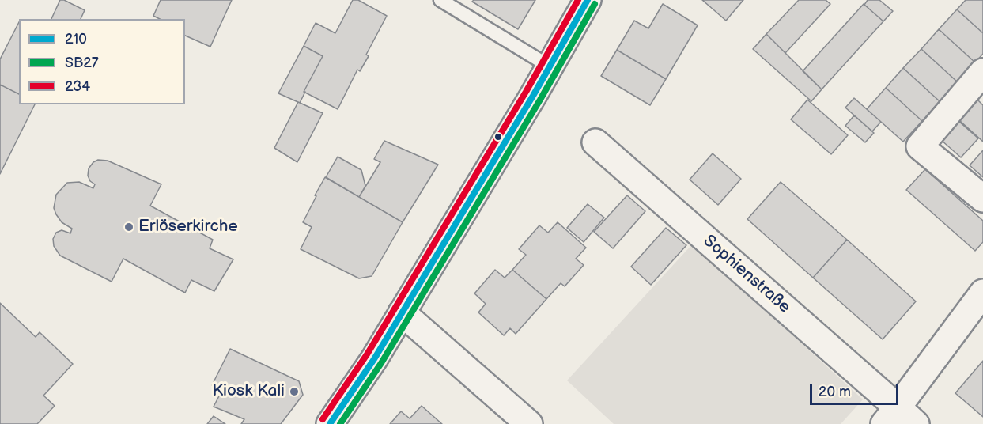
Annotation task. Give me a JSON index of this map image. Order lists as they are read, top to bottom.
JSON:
{
  "streets": {
    "street": ["Sophienstraße"]
  },
  "places": ["Erlöserkirche", "Kiosk Kali"],
  "lines": ["transit line 210", "transit line 234", "transit line SB27"],
  "legend": ["210", "SB27", "234"],
  "scale_bar": "20 m"
}
